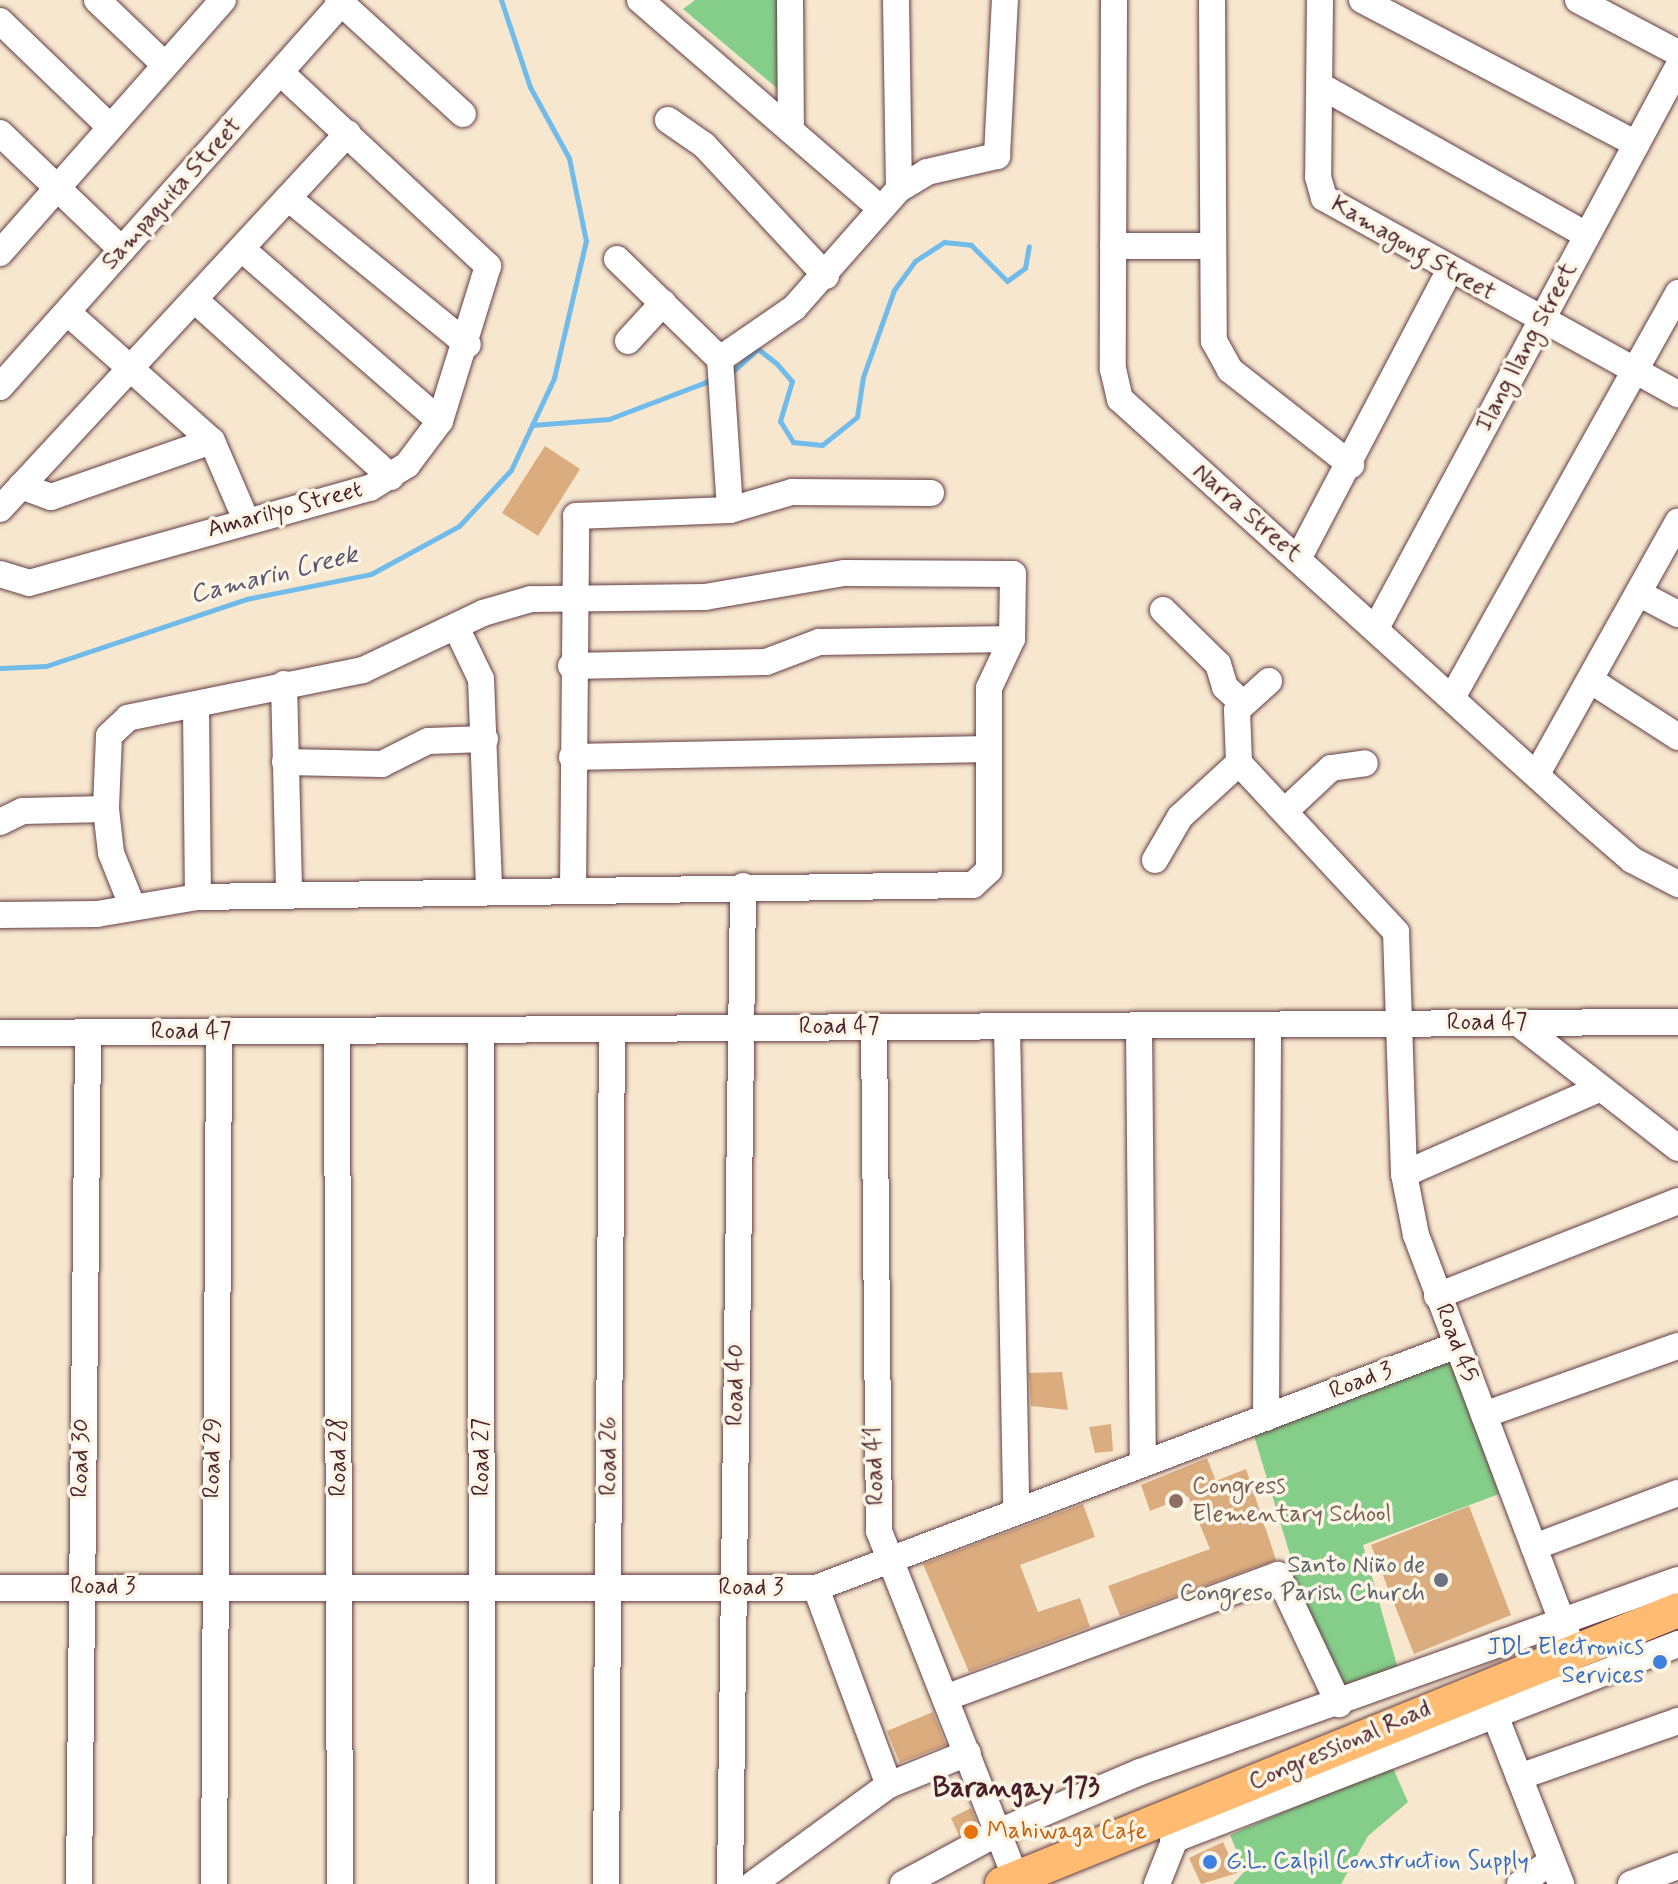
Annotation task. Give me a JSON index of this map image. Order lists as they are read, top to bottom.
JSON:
{
  "streets": {
    "main road": ["Congressional Road"],
    "street": [
      "Sampaguita Street",
      "Kamagong Street",
      "Ilang Ilang Street",
      "Amarilyo Street",
      "Narra Street",
      "Road 47",
      "Road 45",
      "Road 3",
      "Road 40",
      "Road 26",
      "Road 28",
      "Road 27",
      "Road 30",
      "Road 29",
      "Road 41"
    ]
  },
  "crossings": [
    ["Sampaguita Street", "Amarilyo Street"],
    ["Kamagong Street", "Ilang Ilang Street"],
    ["Ilang Ilang Street", "Narra Street"],
    ["Road 47", "Road 45"],
    ["Road 47", "Road 40"],
    ["Road 47", "Road 26"],
    ["Road 47", "Road 28"],
    ["Road 47", "Road 27"],
    ["Road 47", "Road 30"],
    ["Road 47", "Road 29"],
    ["Road 47", "Road 41"],
    ["Road 45", "Road 3"],
    ["Road 45", "Congressional Road"],
    ["Road 3", "Road 40"],
    ["Road 3", "Road 26"],
    ["Road 3", "Road 28"],
    ["Road 3", "Road 27"],
    ["Road 3", "Road 30"],
    ["Road 3", "Road 29"],
    ["Road 3", "Road 41"],
    ["Road 41", "Congressional Road"]
  ],
  "districts": ["Barangay 173"],
  "water": ["Camarin Creek"],
  "places": [
    "Congress Elementary School",
    "Santo Niño de Congreso Parish Church",
    "JDL Electronics Services",
    "Mahiwaga Cafe",
    "G.L. Calpil Construction Supply"
  ]
}
